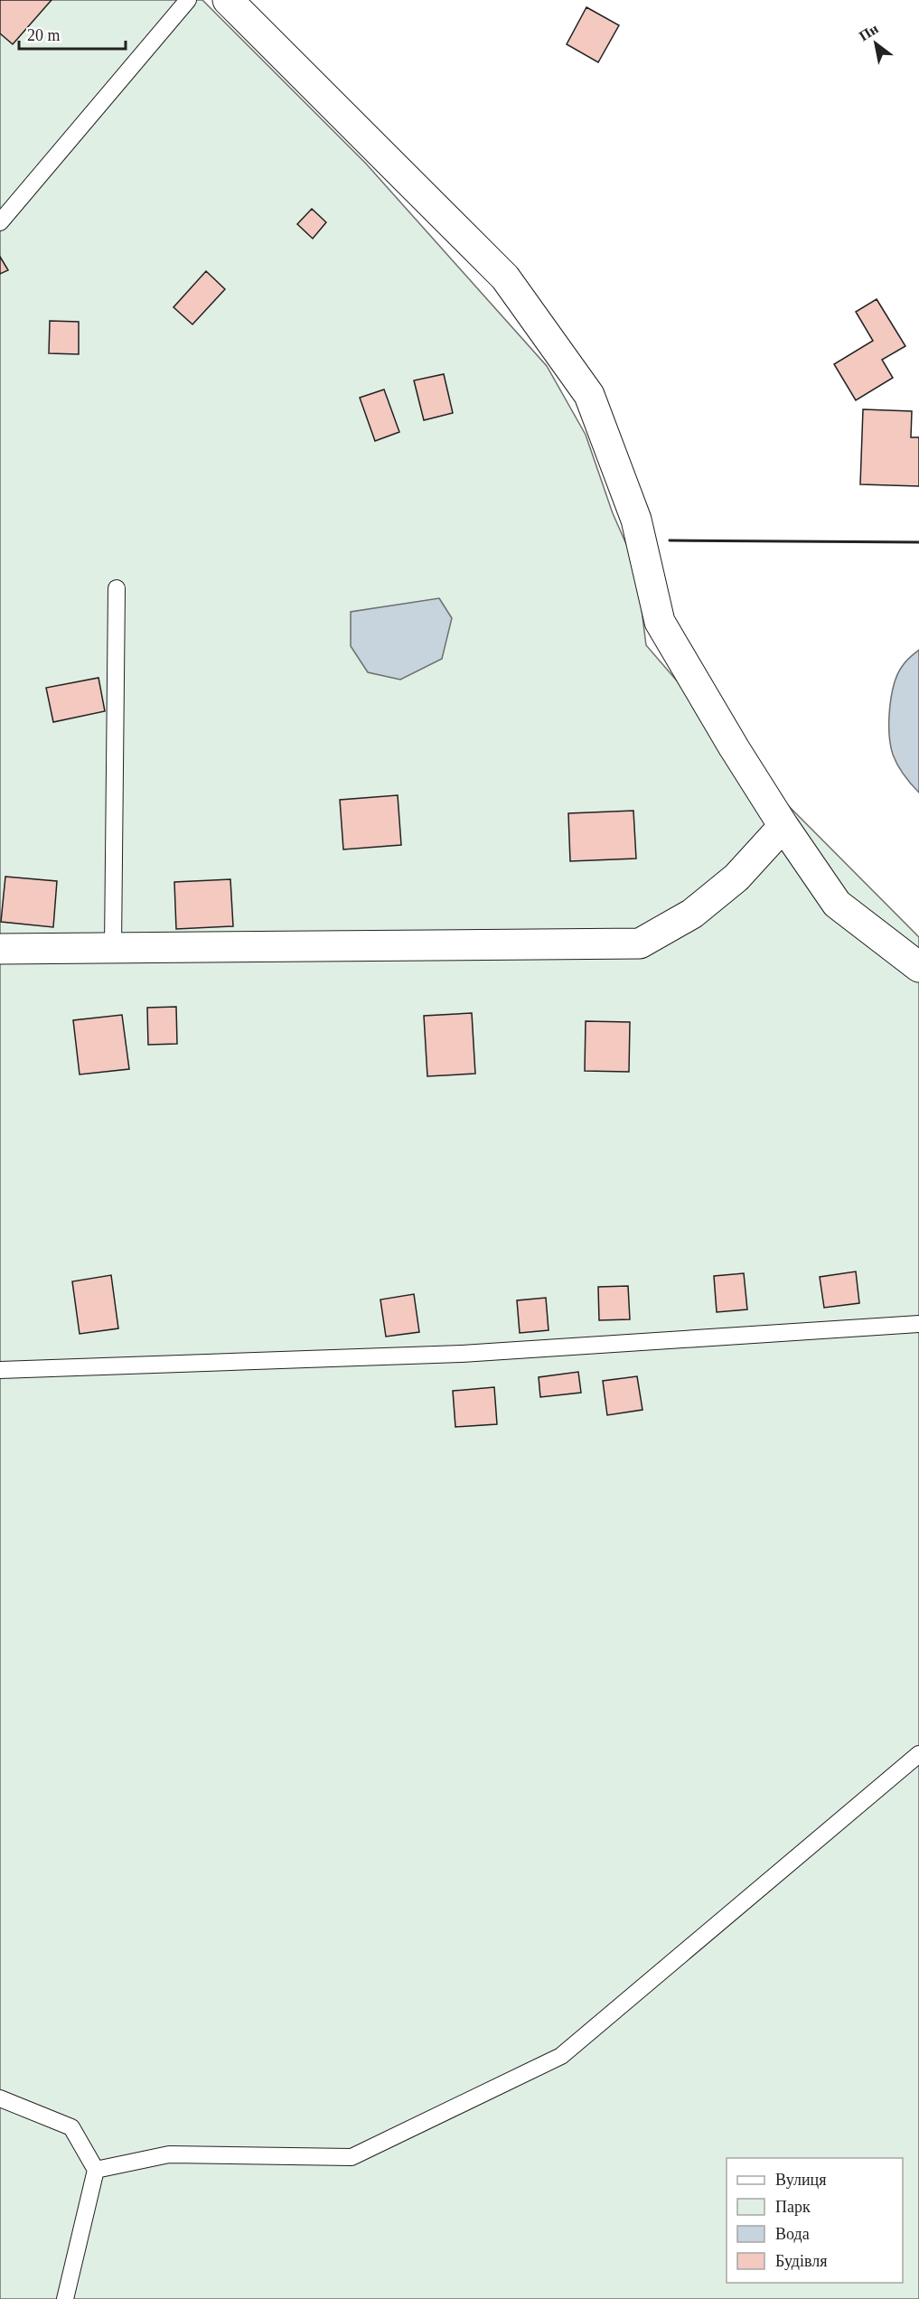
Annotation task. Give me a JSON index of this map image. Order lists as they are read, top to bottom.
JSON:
{
  "legend": [
    "Вулиця",
    "Парк",
    "Вода",
    "Будівля"
  ],
  "scale_bar": "20 m",
  "north": "top left"
}
